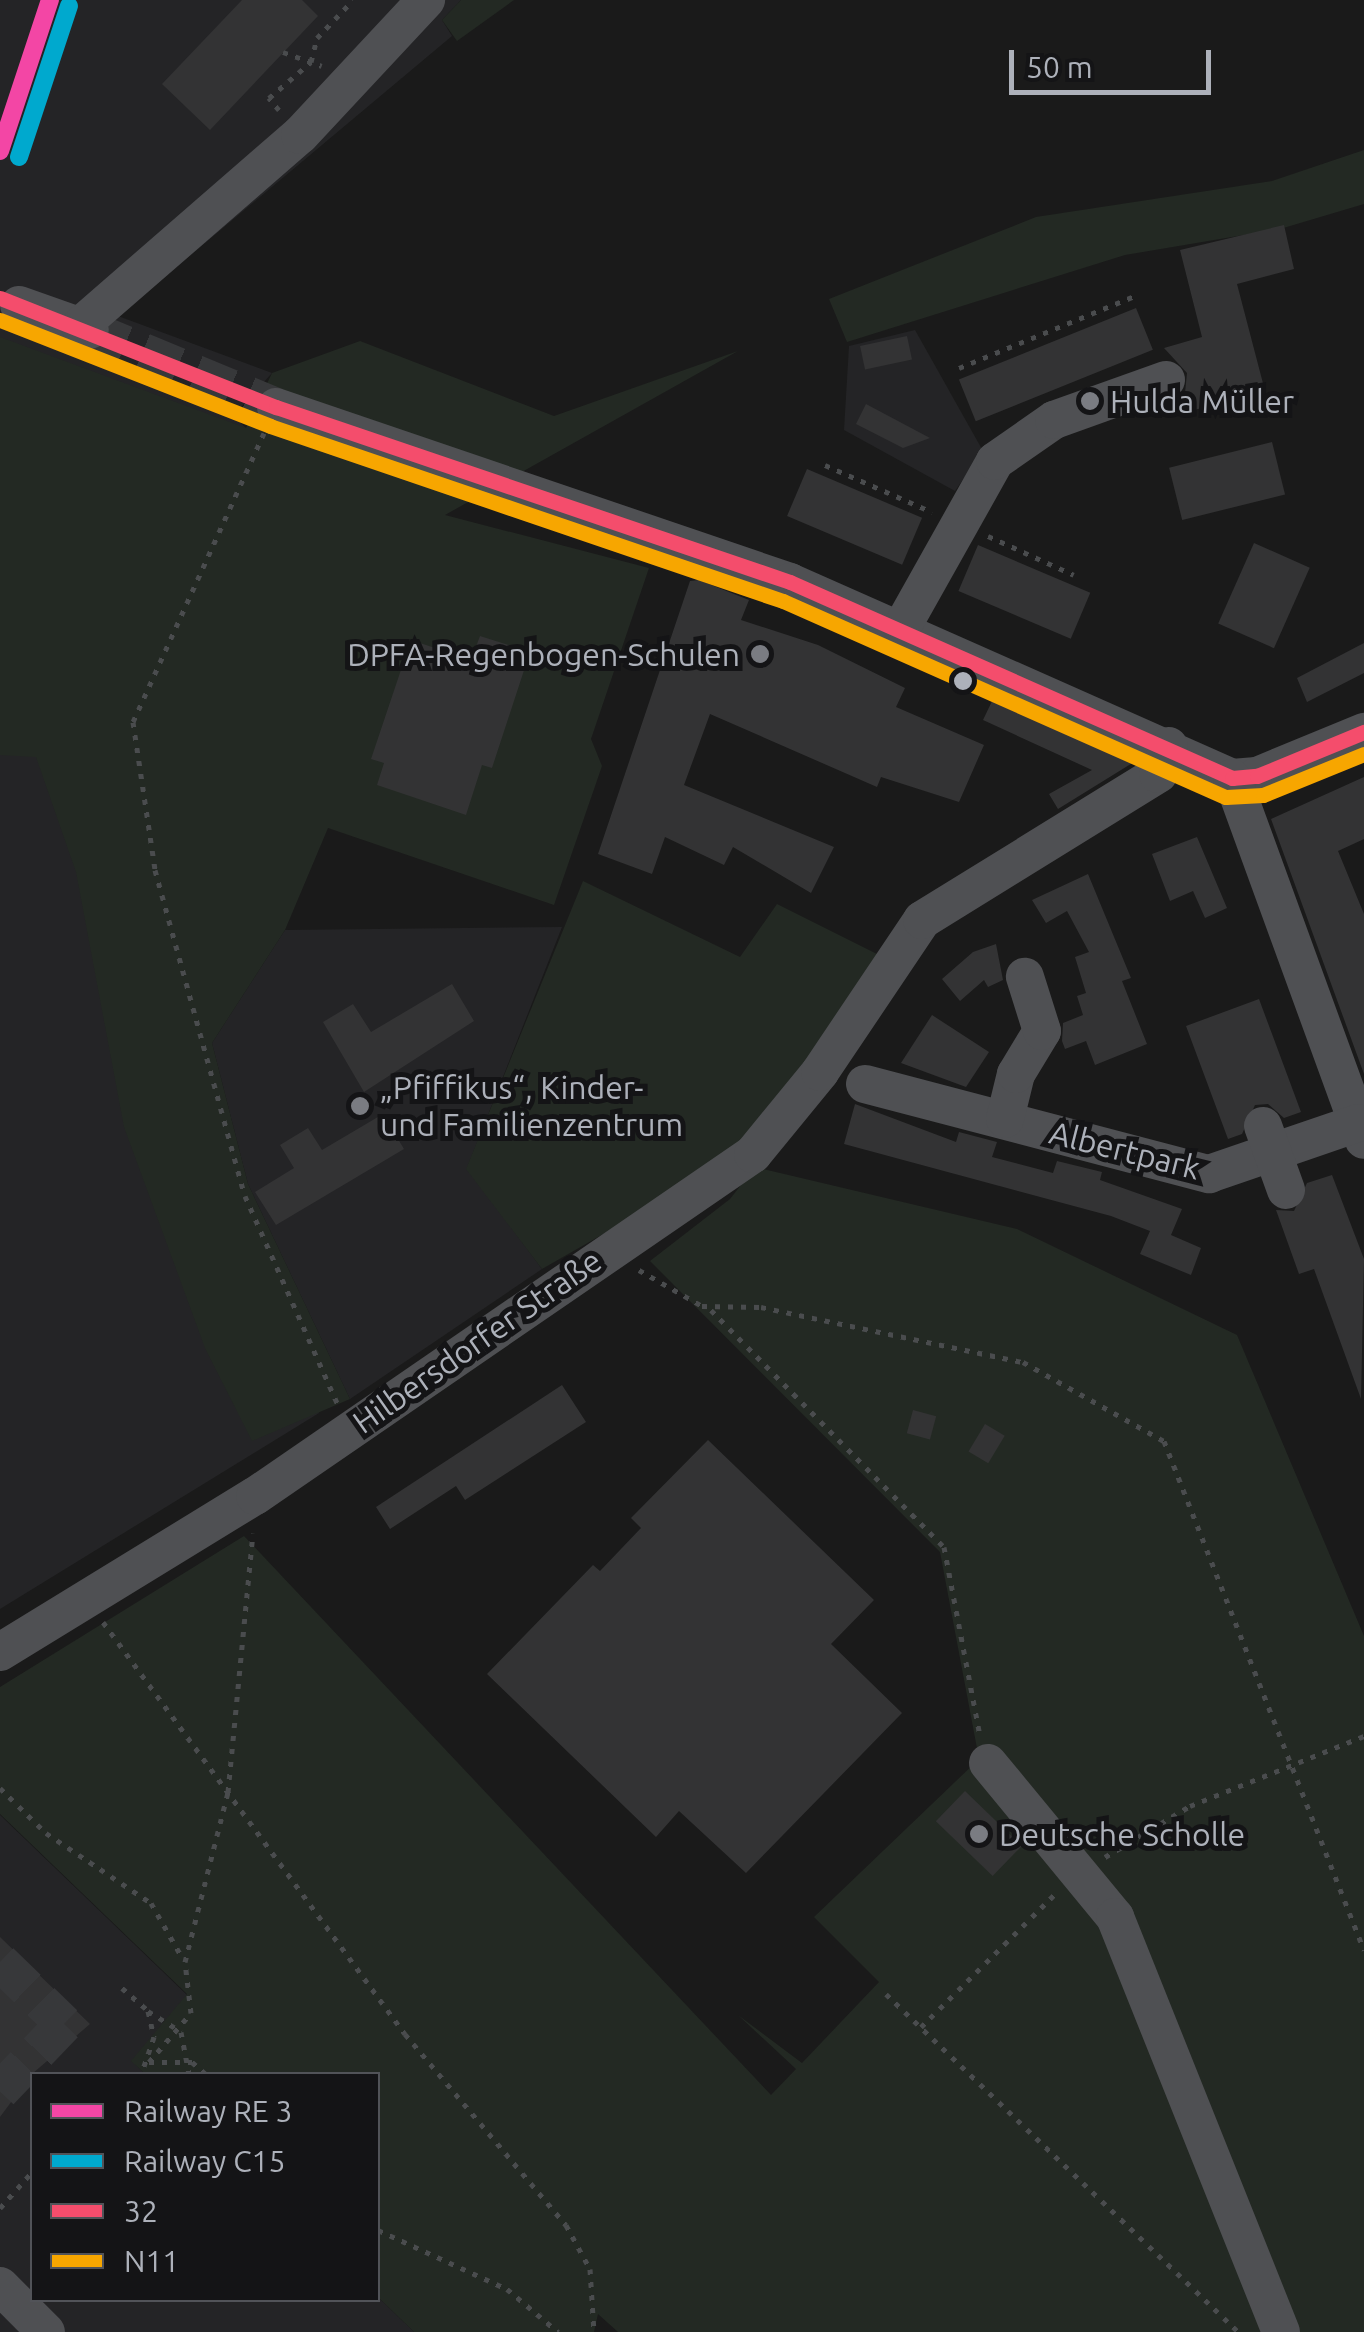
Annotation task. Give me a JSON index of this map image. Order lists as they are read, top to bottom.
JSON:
{
  "streets": {
    "street": ["Albertpark", "Hilbersdorfer Straße"]
  },
  "places": [
    "Hulda Müller",
    "DPFA-Regenbogen-Schulen",
    "„Pfiffikus“, Kinder- und Familienzentrum",
    "Deutsche Scholle"
  ],
  "lines": ["rail line C15", "transit line 32", "transit line N11"],
  "legend": [
    "Railway RE 3",
    "Railway C15",
    "32",
    "N11"
  ],
  "scale_bar": "50 m"
}
